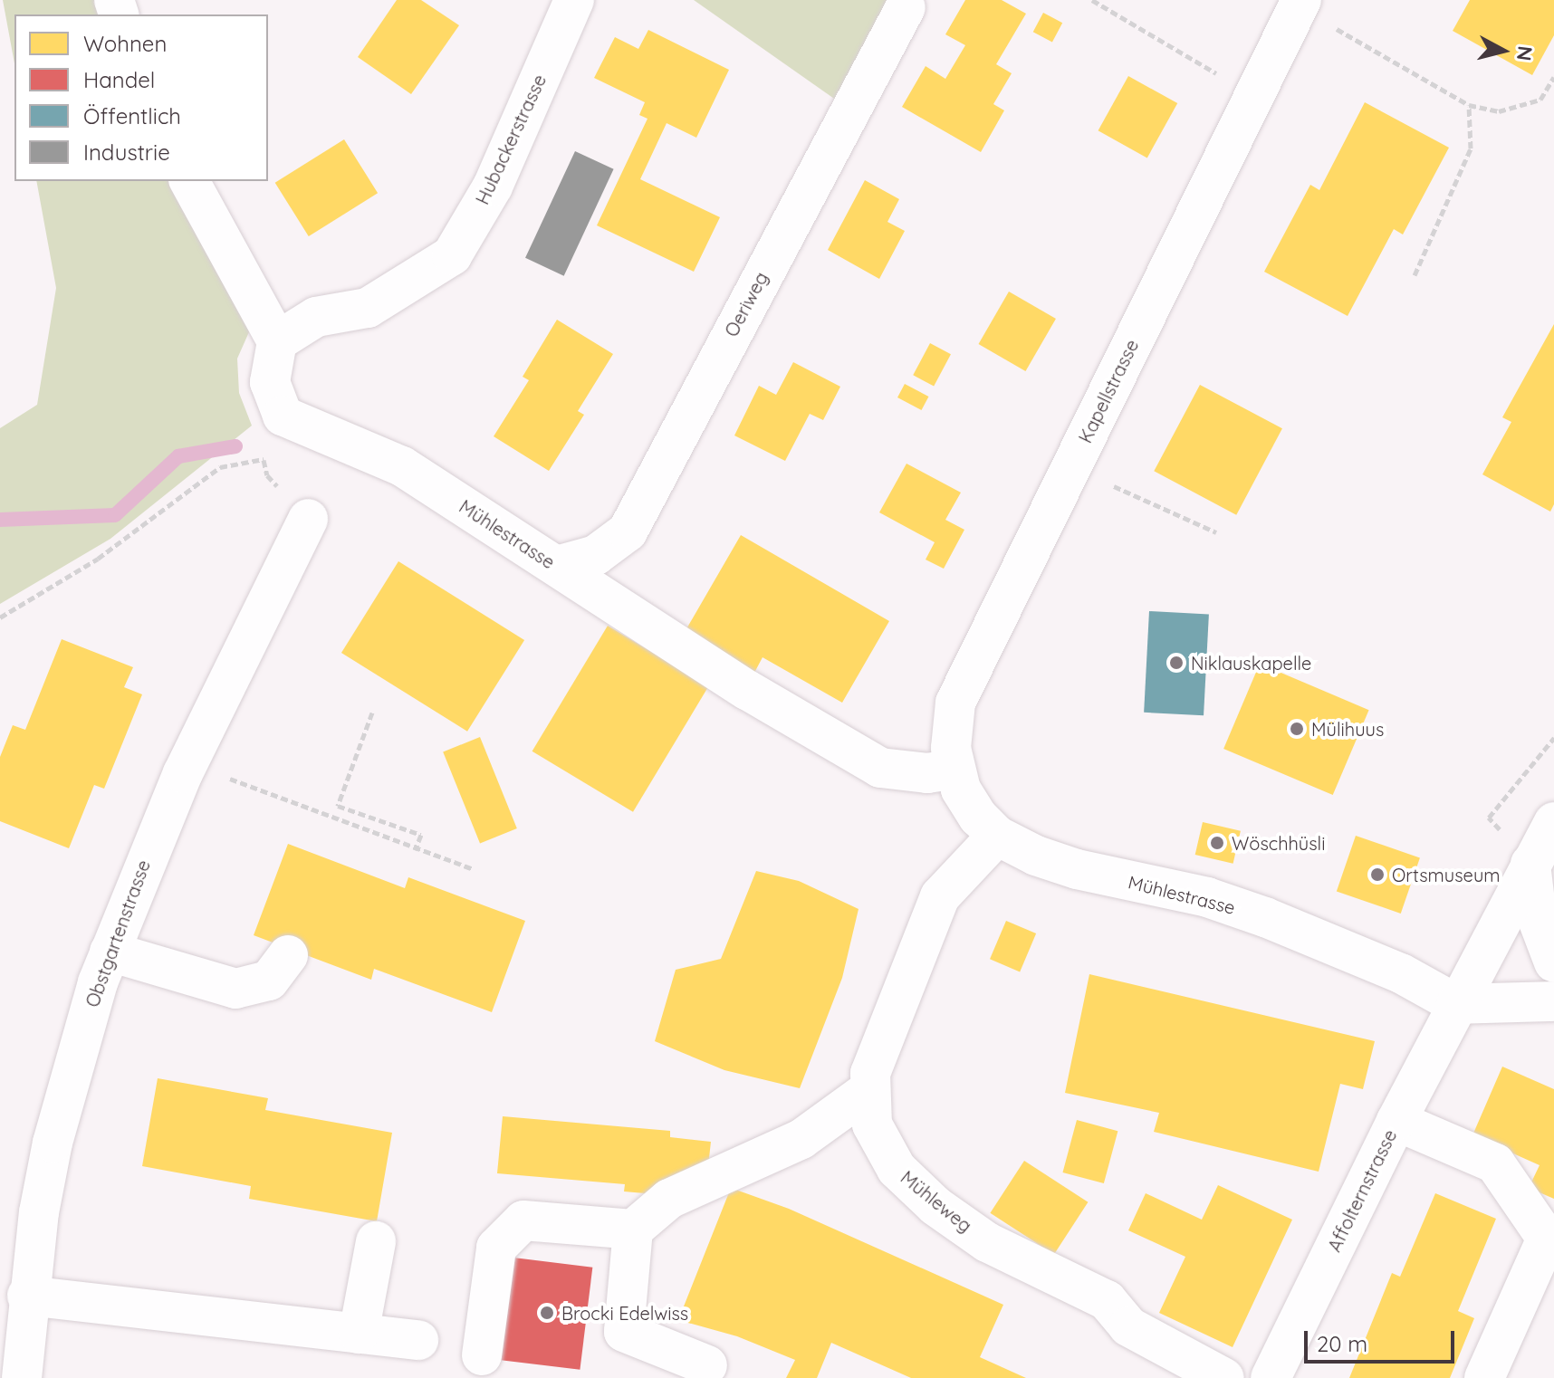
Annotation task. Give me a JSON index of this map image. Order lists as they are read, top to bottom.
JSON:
{
  "streets": {
    "street": [
      "Hubackerstrasse",
      "Oeriweg",
      "Kapellstrasse",
      "Mühlestrasse",
      "Obstgartenstrasse",
      "Affolternstrasse",
      "Mühleweg"
    ]
  },
  "crossings": [
    ["Oeriweg", "Mühlestrasse"],
    ["Kapellstrasse", "Mühlestrasse"],
    ["Mühlestrasse", "Affolternstrasse"],
    ["Mühlestrasse", "Mühleweg"]
  ],
  "places": [
    "Niklauskapelle",
    "Mülihuus",
    "Wöschhüsli",
    "Ortsmuseum",
    "Brocki Edelwiss"
  ],
  "legend": [
    "Wohnen",
    "Handel",
    "Öffentlich",
    "Industrie"
  ],
  "scale_bar": "20 m",
  "north": "right"
}
